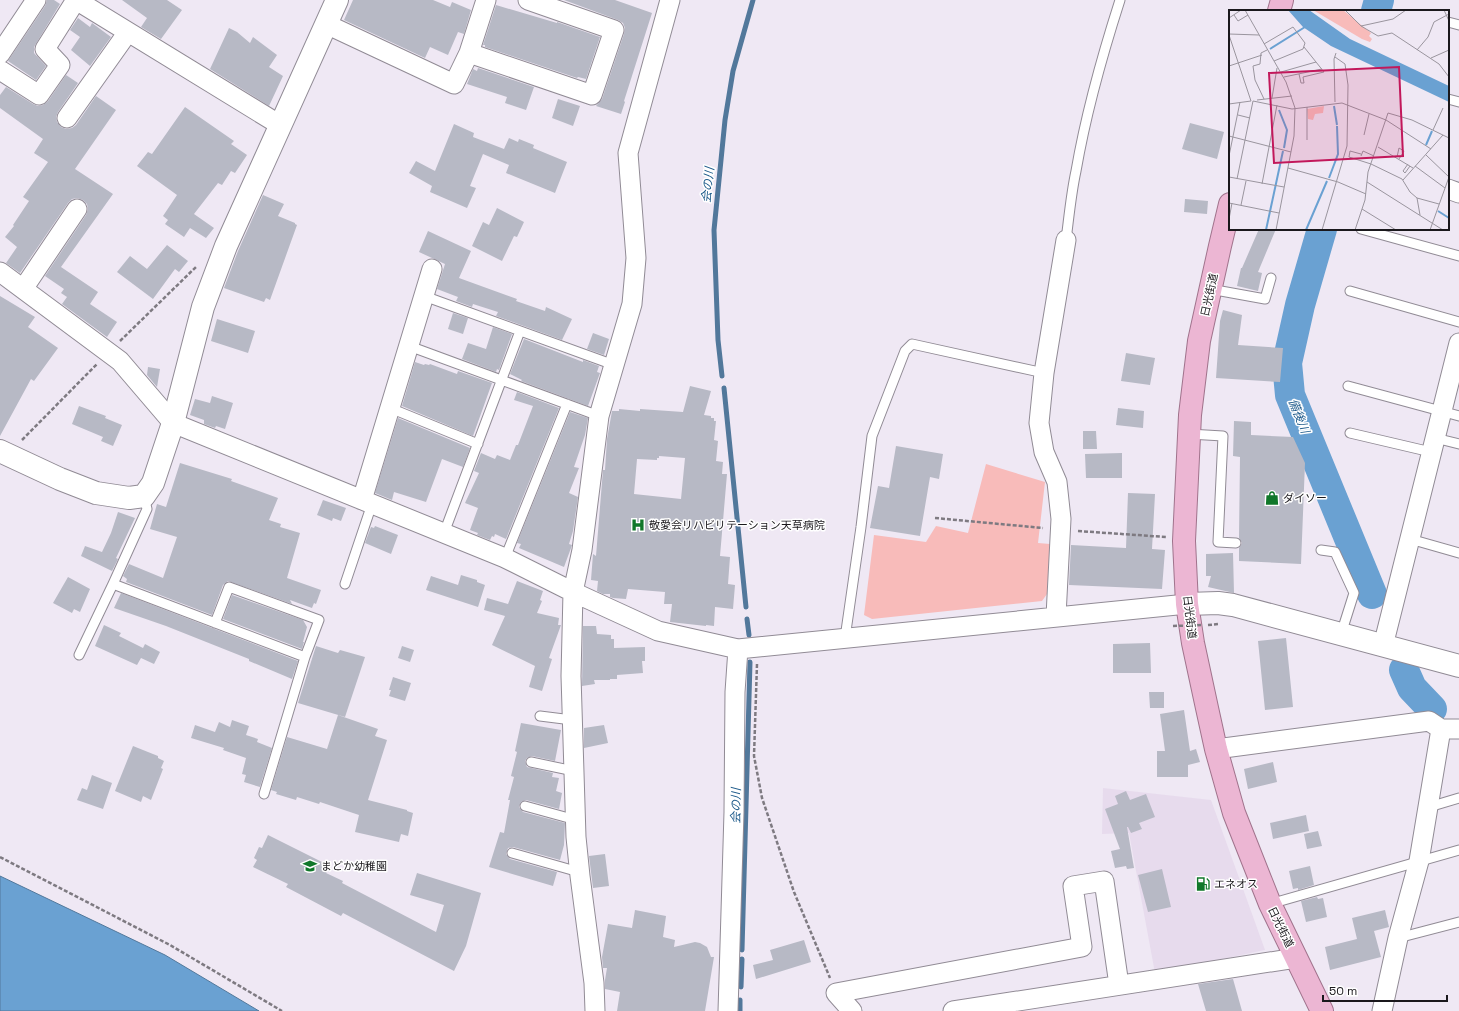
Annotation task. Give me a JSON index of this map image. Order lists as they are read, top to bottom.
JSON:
{
  "streets": {
    "highway": ["日光街道"]
  },
  "water": ["会の川", "備後川"],
  "places": {
    "shop": ["ダイソー"],
    "hospital": ["敬愛会リハビリテーション天草病院"],
    "school or university": ["まどか幼稚園"],
    "fuel station": ["エネオス"]
  },
  "scale_bar": "50 m"
}
